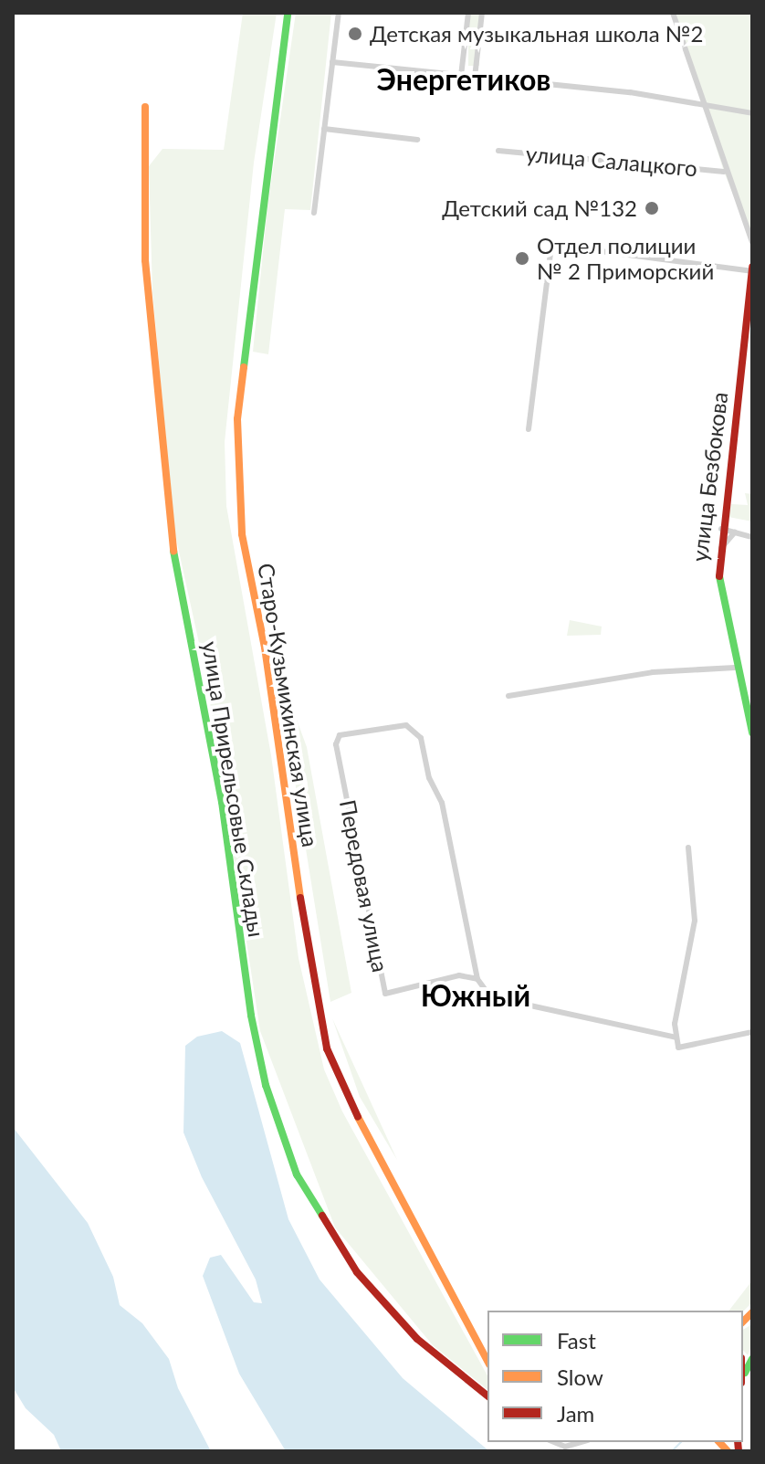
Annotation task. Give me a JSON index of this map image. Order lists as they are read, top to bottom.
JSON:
{
  "streets": {
    "street": [
      "улица Салацкого",
      "улица Безбокова",
      "Старо-Кузьмихинская улица",
      "улица Прирельсовые Склады",
      "Передовая улица"
    ]
  },
  "districts": ["Энергетиков", "Южный"],
  "places": ["Детская музыкальная школа №2", "Детский сад №132", "Отдел полиции № 2 Приморский"],
  "legend": ["Fast", "Slow", "Jam"]
}
